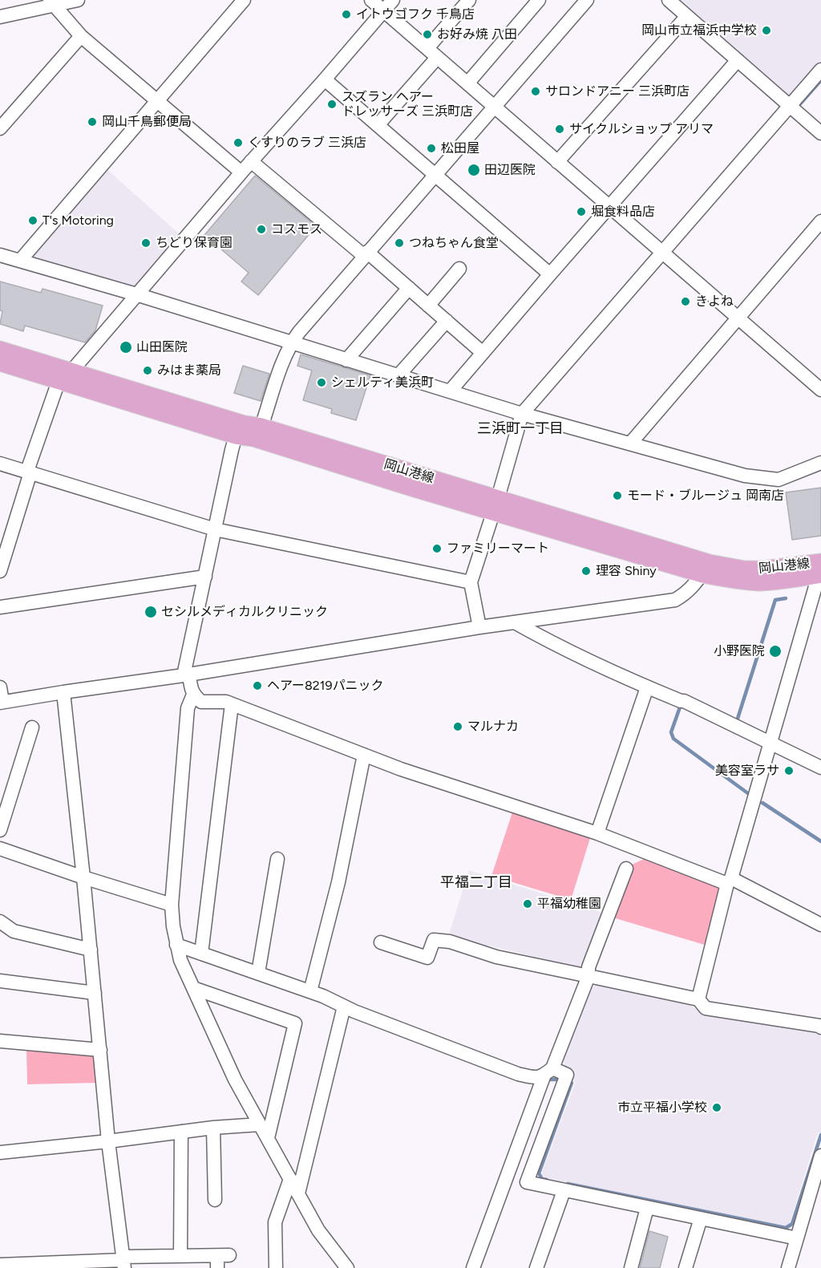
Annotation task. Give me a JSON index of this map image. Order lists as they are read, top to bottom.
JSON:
{
  "streets": {
    "main road": ["岡山港線"]
  },
  "districts": ["三浜町一丁目", "平福二丁目"],
  "places": [
    "イトウゴフク 千鳥店",
    "岡山市立福浜中学校",
    "お好み焼 八田",
    "サロンドアニー 三浜町店",
    "スズラン ヘアー ドレッサーズ 三浜町店",
    "岡山千鳥郵便局",
    "サイクルショップ アリマ",
    "くすりのラブ 三浜店",
    "松田屋",
    "田辺医院",
    "堀食料品店",
    "T's Motoring",
    "コスモス",
    "ちどり保育園",
    "つねちゃん食堂",
    "きよね",
    "山田医院",
    "みはま薬局",
    "シェルティ美浜町",
    "モード・ブルージュ 岡南店",
    "ファミリーマート",
    "理容 Shiny",
    "セシルメディカルクリニック",
    "小野医院",
    "ヘアー8219パニック",
    "マルナカ",
    "美容室ラサ",
    "平福幼稚園",
    "市立平福小学校"
  ]
}
